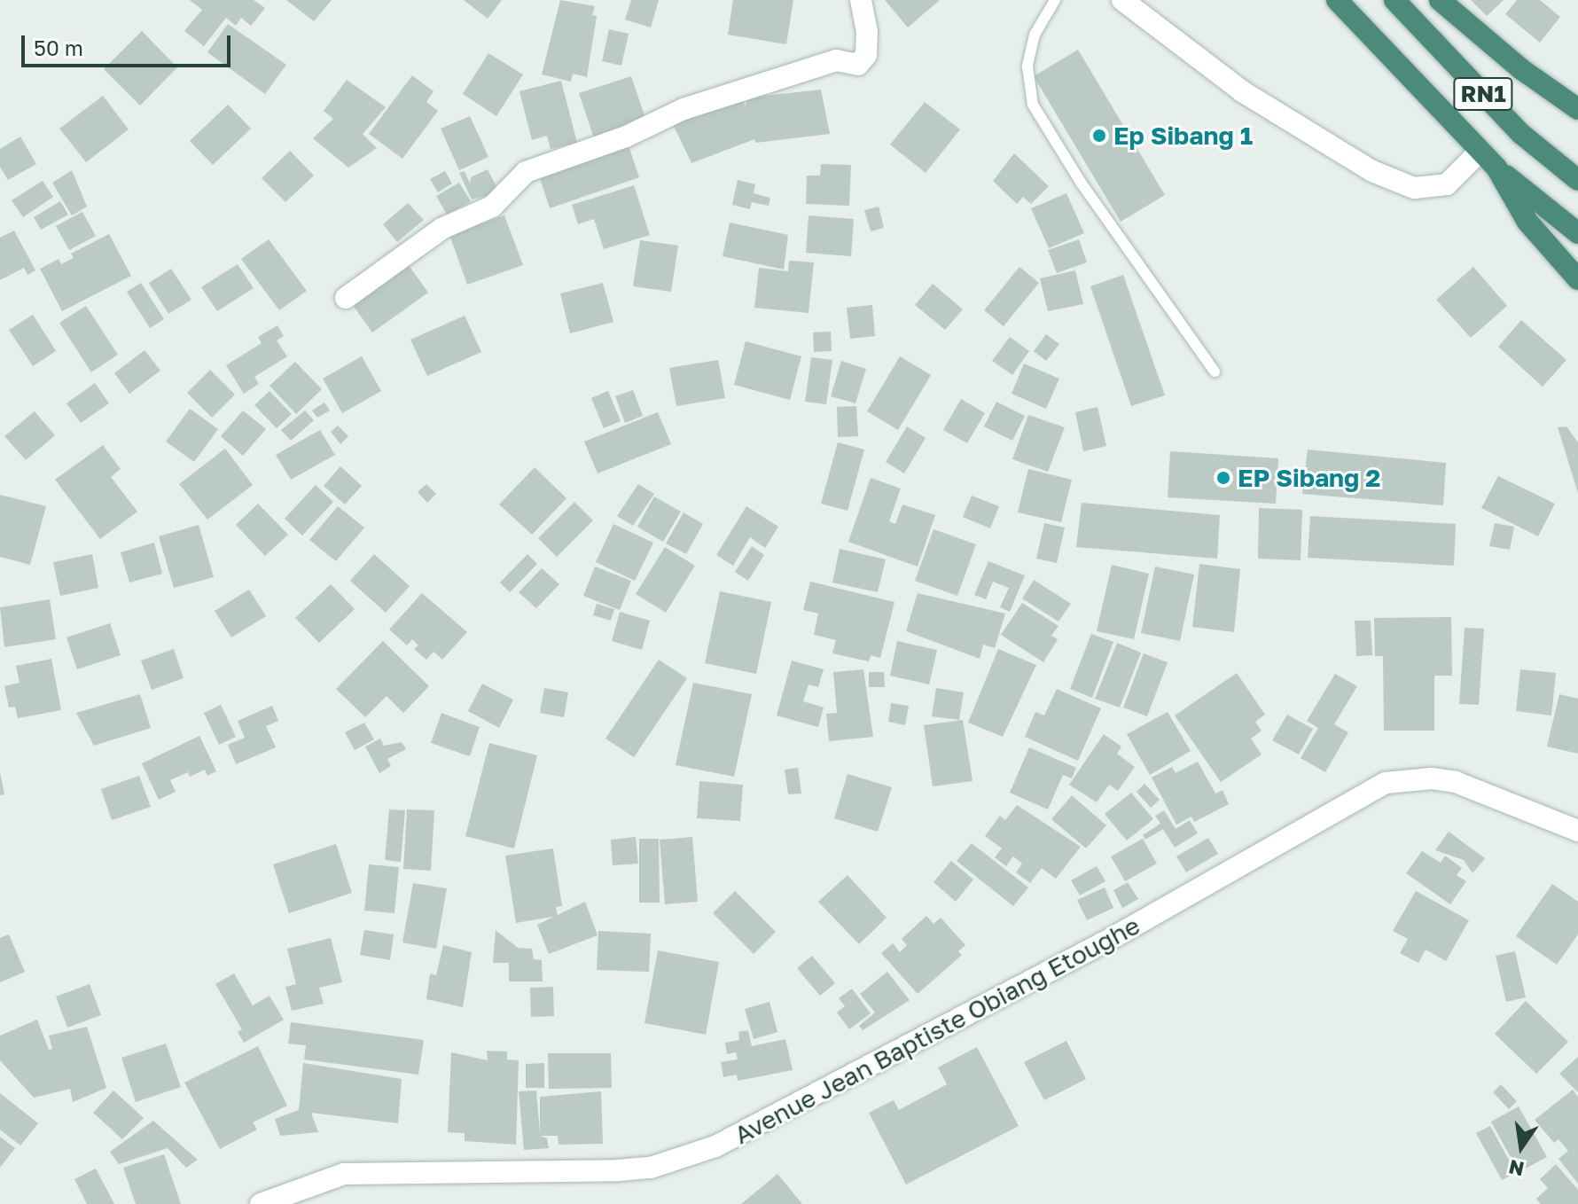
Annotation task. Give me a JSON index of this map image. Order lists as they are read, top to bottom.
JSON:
{
  "streets": {
    "highway": ["RN1"],
    "street": ["Avenue Jean Baptiste Obiang Etoughe"]
  },
  "places": ["Ep Sibang 1", "EP Sibang 2"],
  "scale_bar": "50 m",
  "north": "bottom"
}
